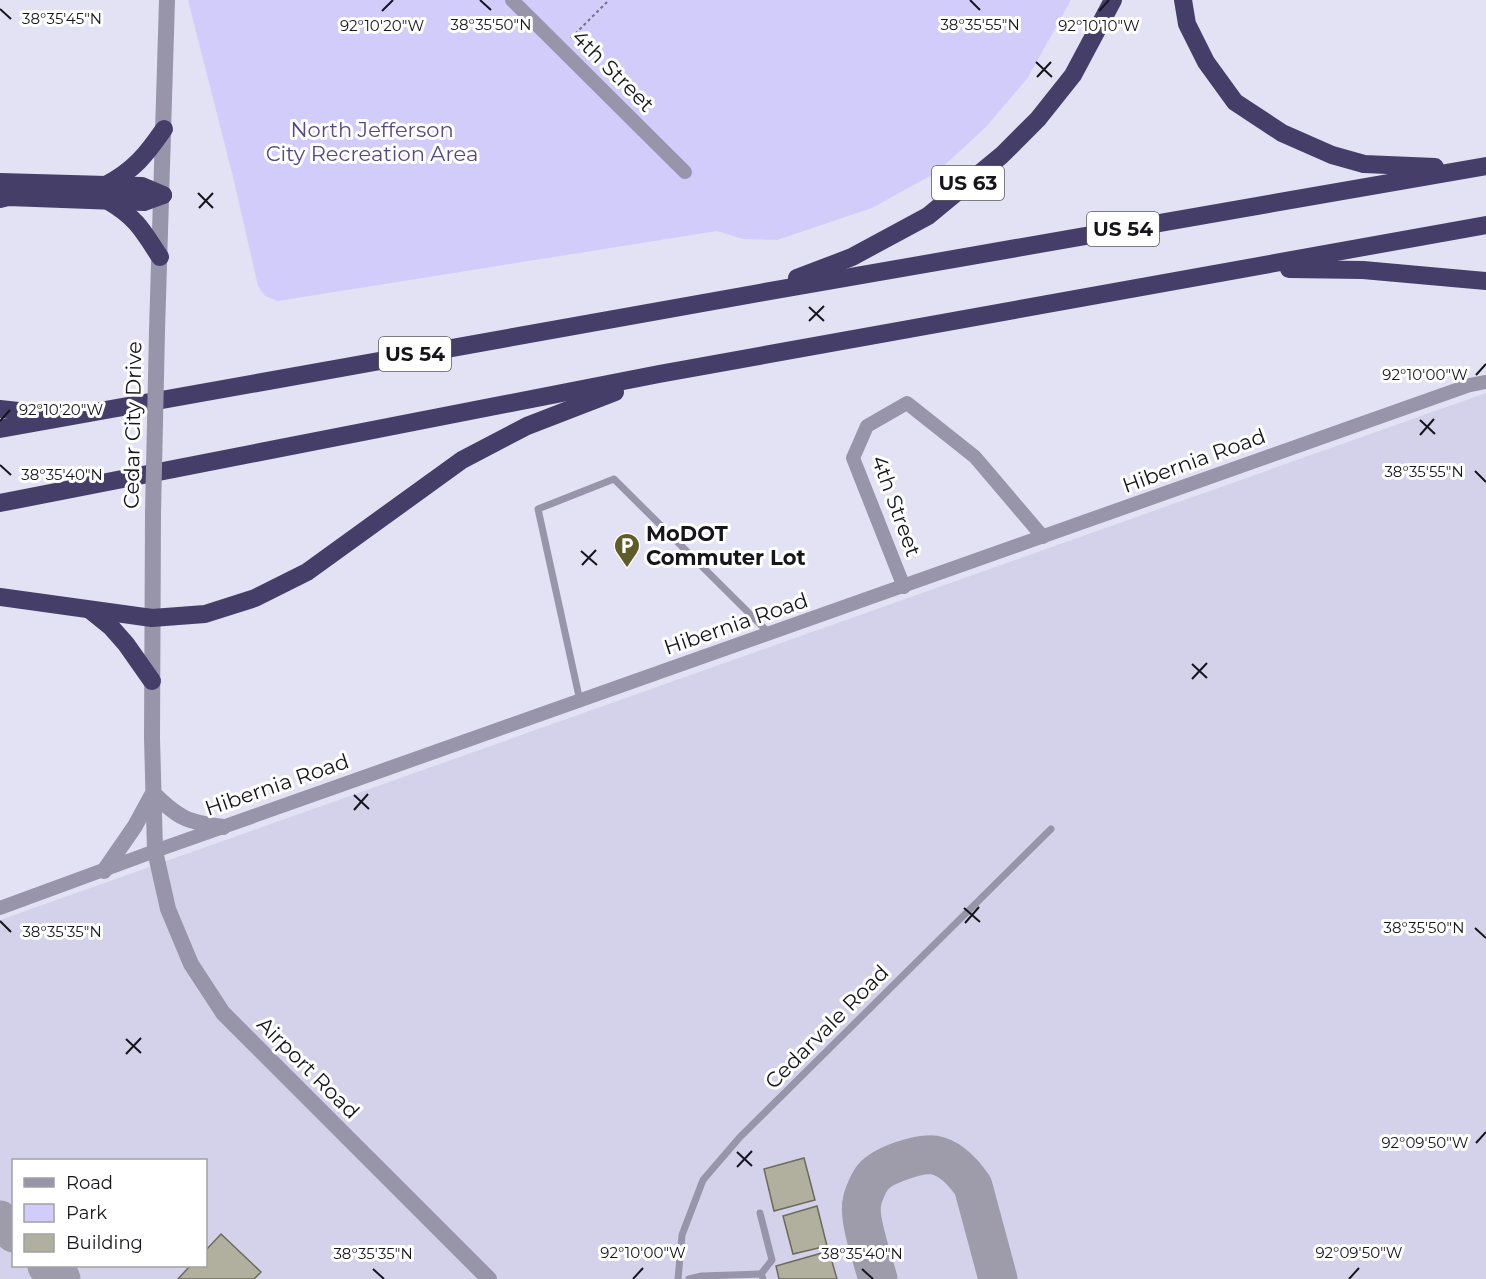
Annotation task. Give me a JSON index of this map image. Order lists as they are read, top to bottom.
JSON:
{
  "streets": {
    "highway": ["US 63", "US 54"],
    "street": [
      "4th Street",
      "Cedar City Drive",
      "Hibernia Road",
      "Airport Road"
    ],
    "lane": ["Cedarvale Road"]
  },
  "crossings": [
    ["4th Street", "Hibernia Road"],
    ["US 63", "US 54"],
    ["Cedar City Drive", "Hibernia Road"],
    ["Cedar City Drive", "Airport Road"],
    ["Hibernia Road", "Airport Road"]
  ],
  "parks": ["North Jefferson City Recreation Area"],
  "places": {
    "parking": ["MoDOT Commuter Lot"]
  },
  "legend": ["Road", "Park", "Building"],
  "coordinates": [
    "38°35'45\"N",
    "38°35'55\"N",
    "38°35'50\"N",
    "92°10'20\"W",
    "92°10'10\"W",
    "92°10'00\"W",
    "38°35'40\"N",
    "38°35'35\"N",
    "92°09'50\"W"
  ]
}
